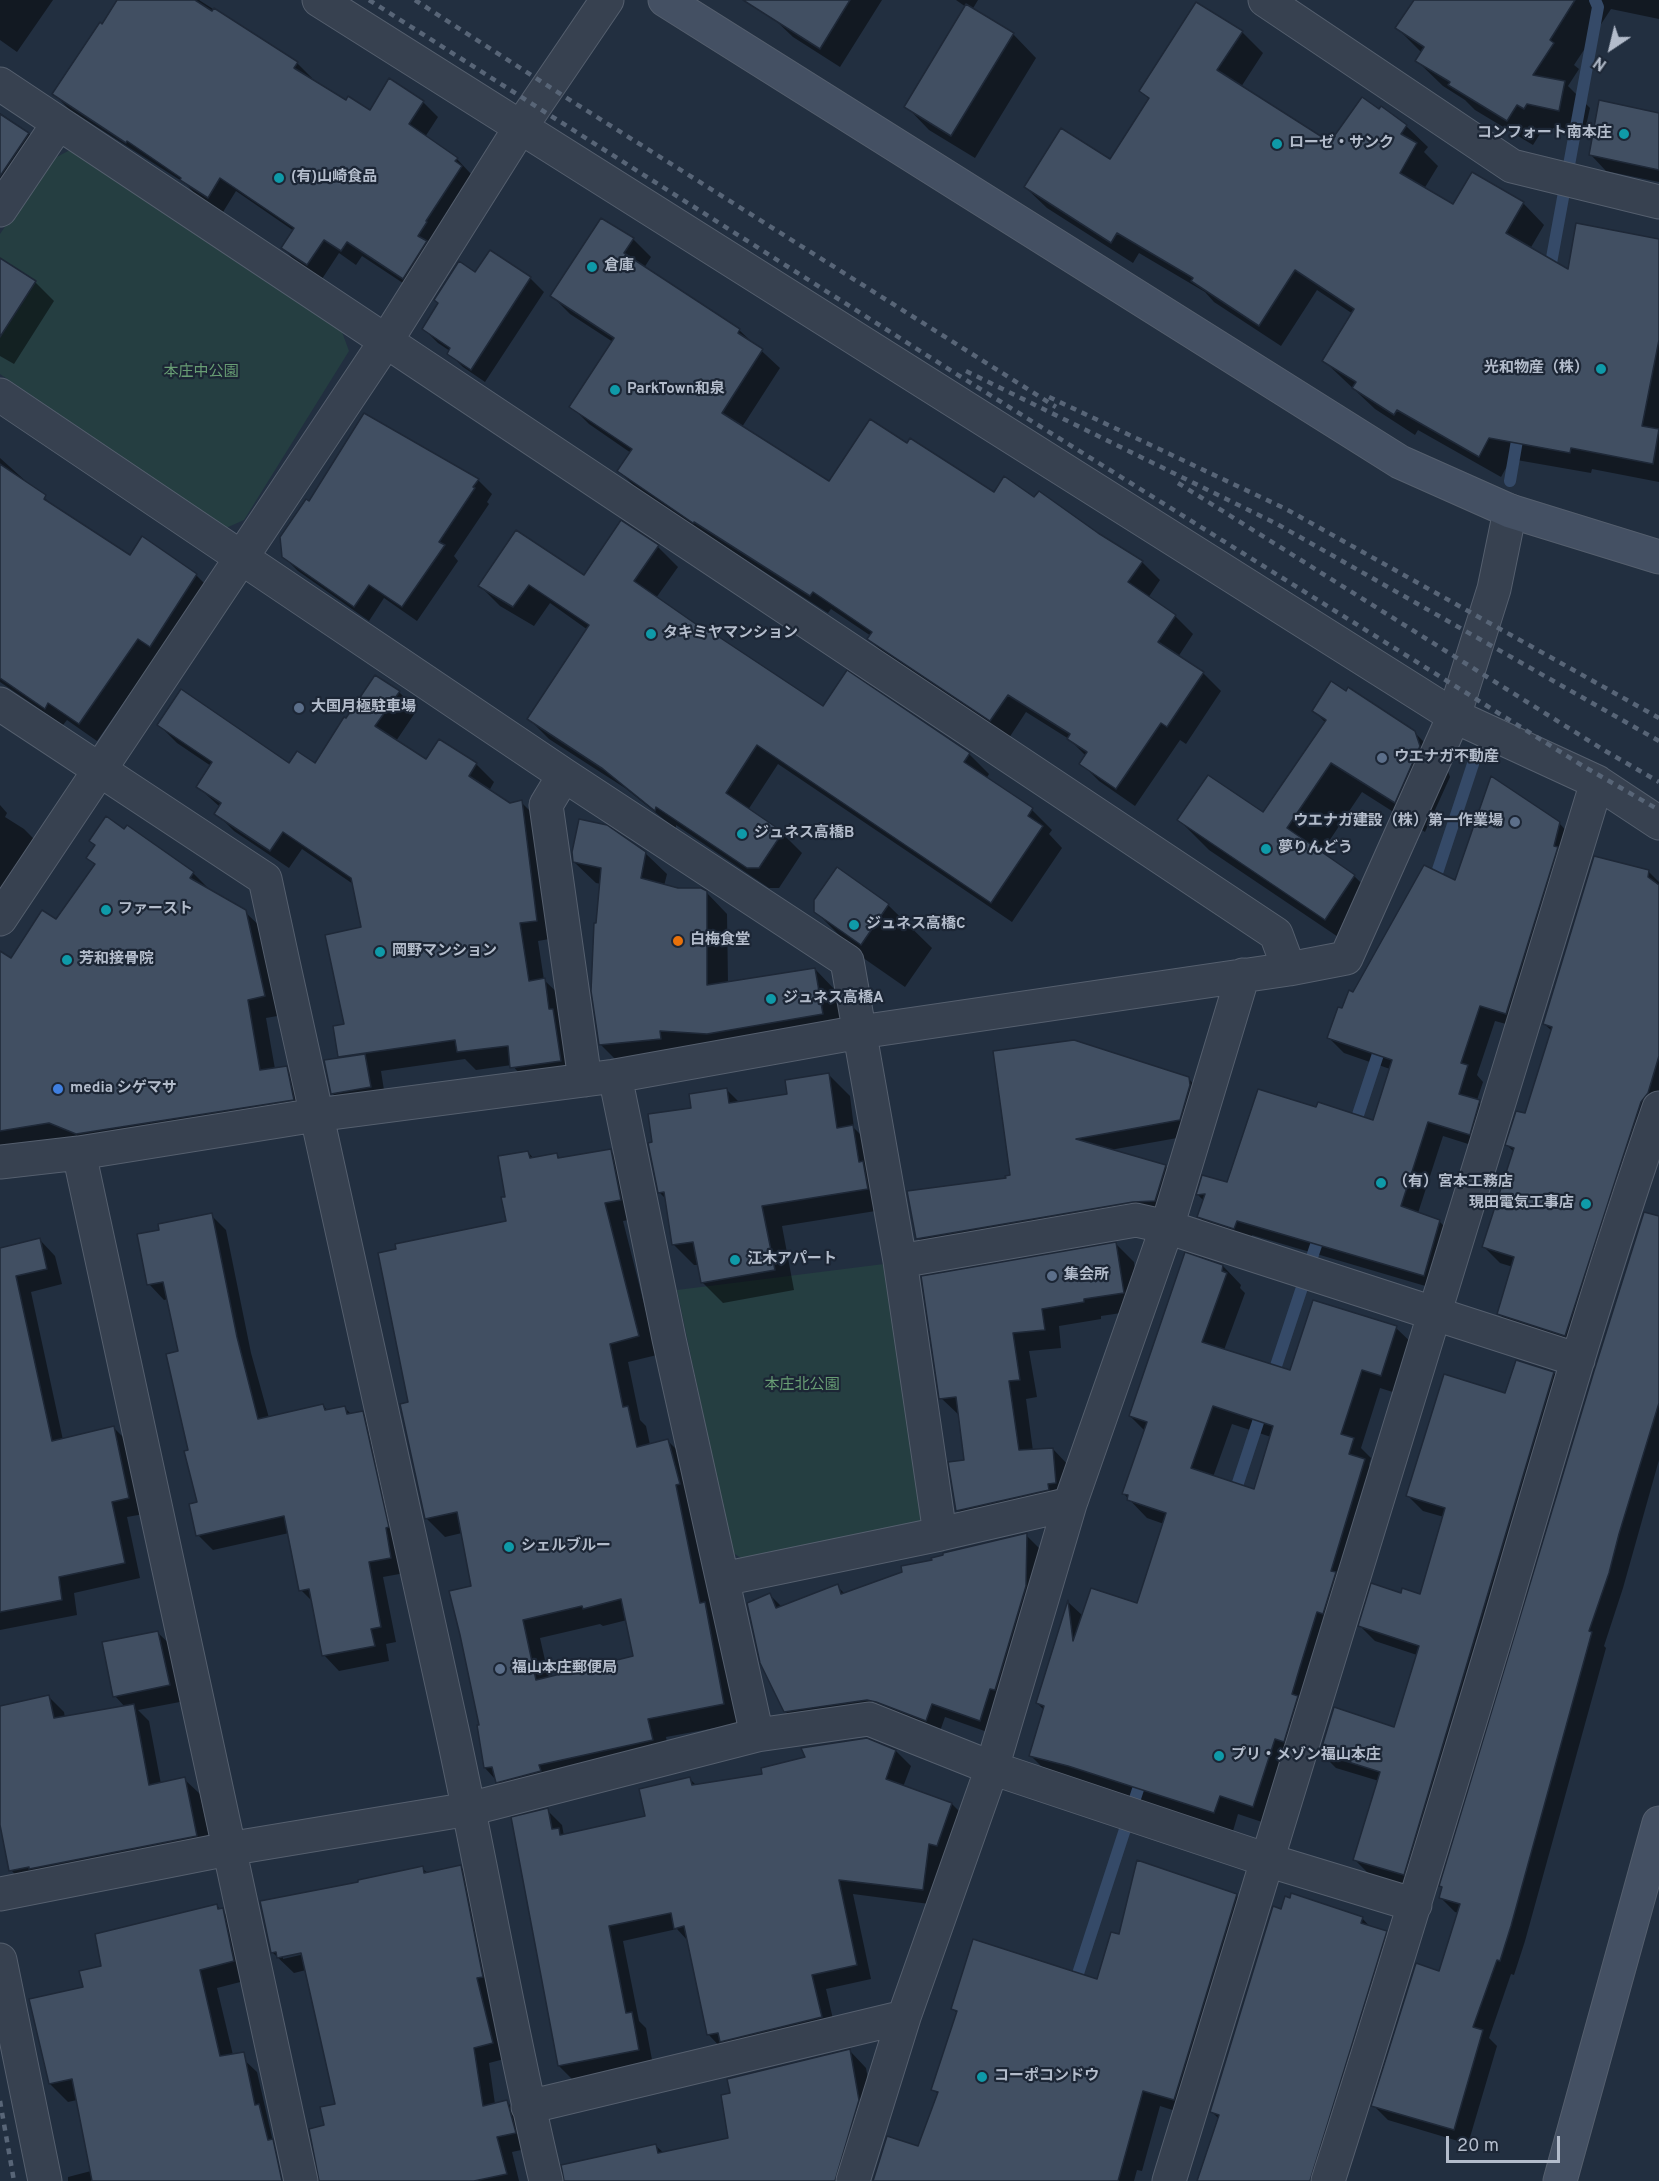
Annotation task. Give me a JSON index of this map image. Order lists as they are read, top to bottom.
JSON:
{
  "parks": ["本庄中公園", "本庄北公園"],
  "places": [
    "コンフォート南本庄",
    "ローゼ・サンク",
    "(有)山崎食品",
    "倉庫",
    "光和物産（株）",
    "ParkTown和泉",
    "タキミヤマンション",
    "大国月極駐車場",
    "ウエナガ不動産",
    "ウエナガ建設（株）第一作業場",
    "ジュネス高橋B",
    "夢りんどう",
    "ファースト",
    "ジュネス高橋C",
    "白梅食堂",
    "岡野マンション",
    "芳和接骨院",
    "ジュネス高橋A",
    "media シゲマサ",
    "（有）宮本工務店",
    "現田電気工事店",
    "江木アパート",
    "集会所",
    "シェルブルー",
    "福山本庄郵便局",
    "プリ・メゾン福山本庄",
    "コーポコンドウ"
  ],
  "scale_bar": "20 m",
  "north": "bottom left"
}
